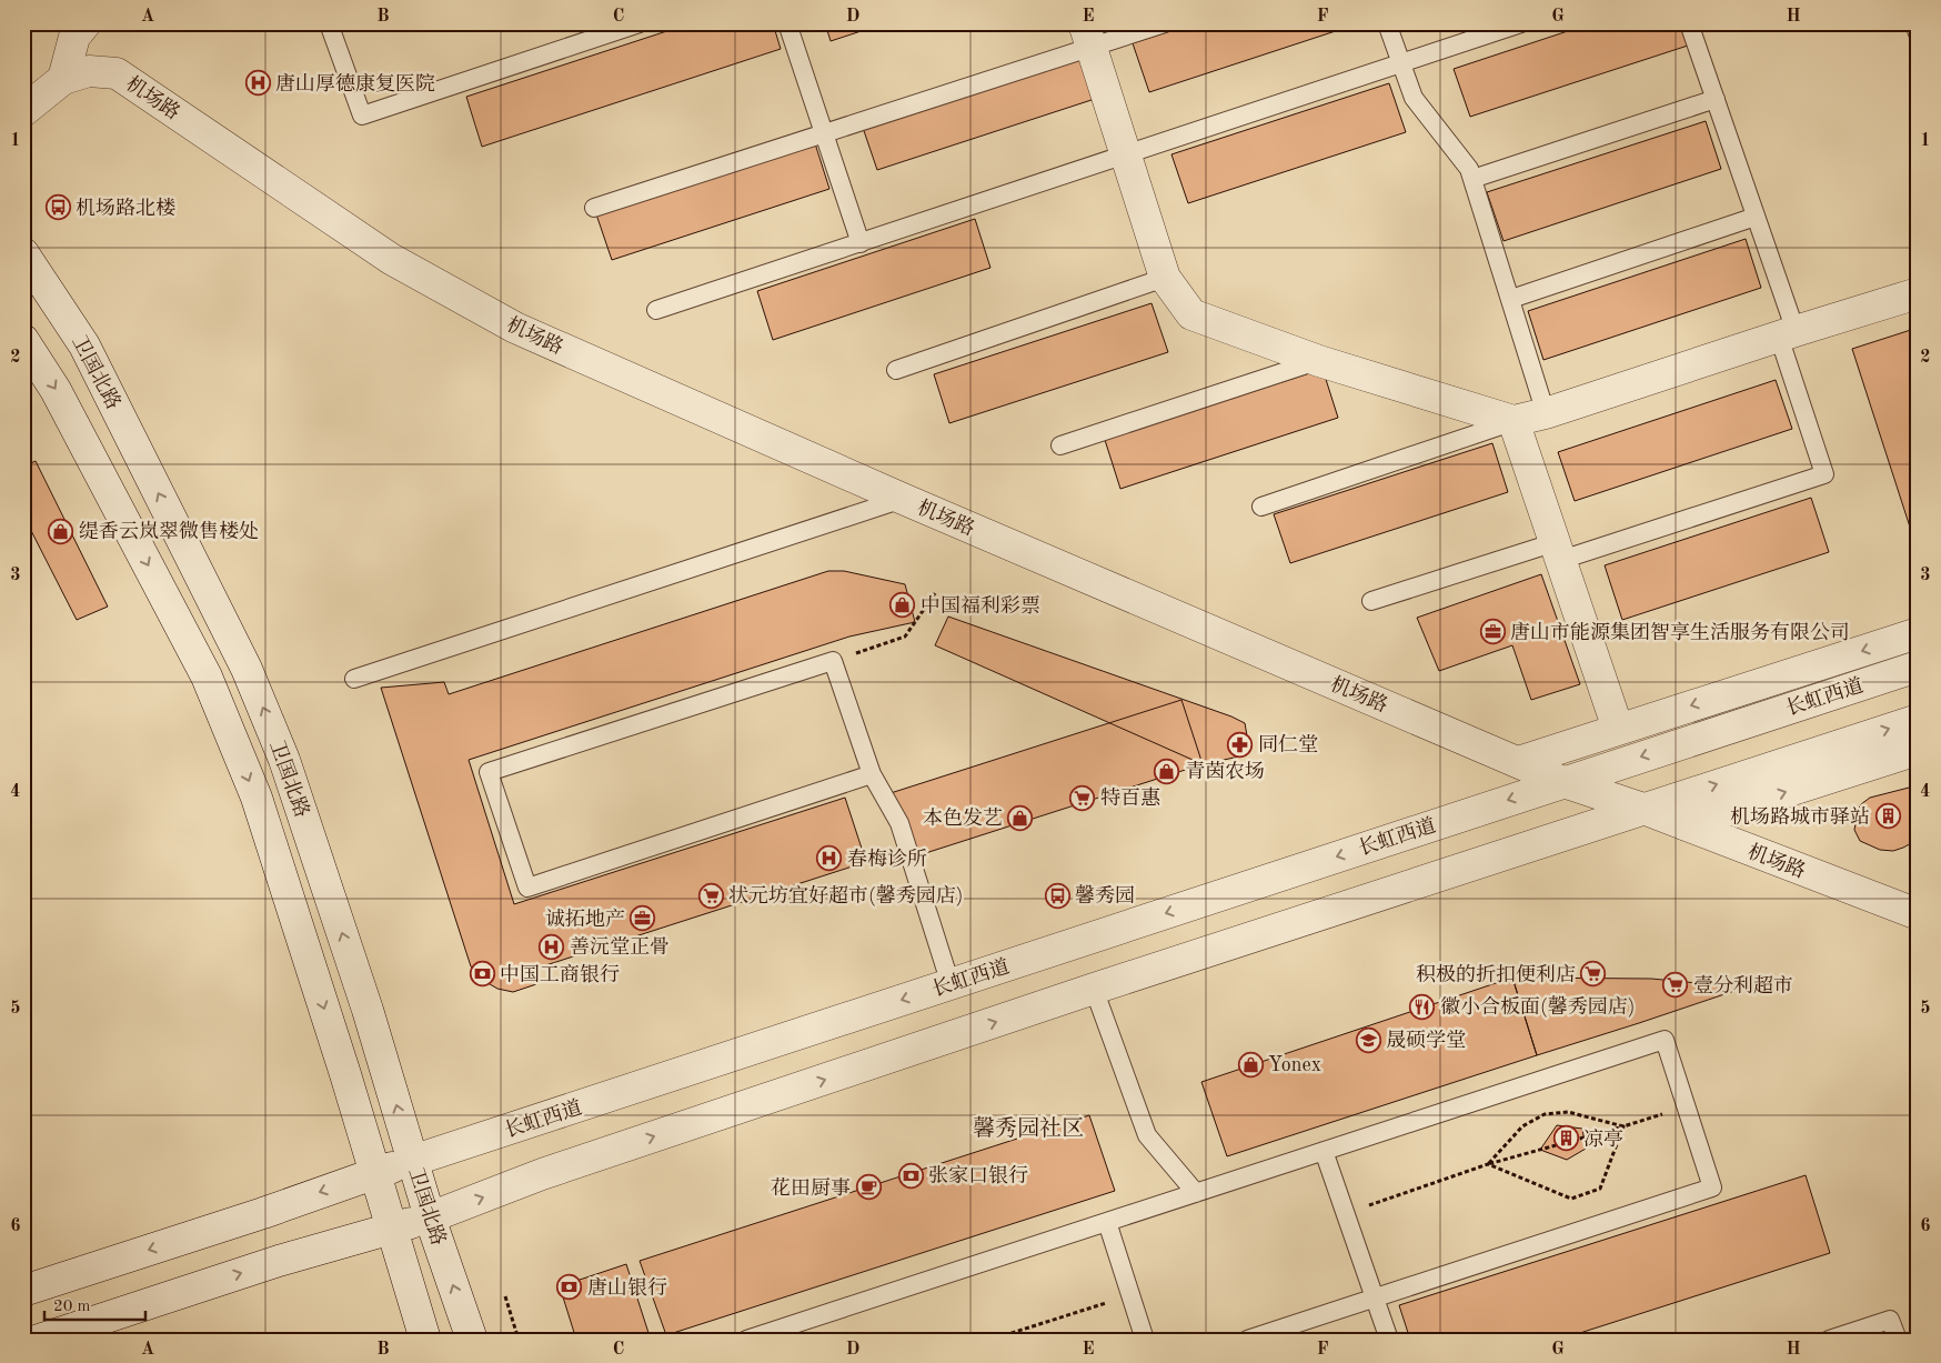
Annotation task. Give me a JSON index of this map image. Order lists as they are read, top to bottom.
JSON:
{
  "streets": {
    "street": ["机场路", "卫国北路", "长虹西道"]
  },
  "crossings": [
    ["机场路", "长虹西道"],
    ["卫国北路", "长虹西道"]
  ],
  "districts": ["馨秀园社区"],
  "places": {
    "hospital": ["唐山厚德康复医院", "春梅诊所", "善沅堂正骨"],
    "bus stop": ["机场路北楼", "馨秀园"],
    "shop": [
      "缇香云岚翠微售楼处",
      "中国福利彩票",
      "青茵农场",
      "本色发艺",
      "Yonex"
    ],
    "office": ["唐山市能源集团智享生活服务有限公司", "诚拓地产"],
    "pharmacy": ["同仁堂"],
    "supermarket": [
      "特百惠",
      "状元坊宜好超市(馨秀园店)",
      "积极的折扣便利店",
      "壹分利超市"
    ],
    "building": ["机场路城市驿站", "凉亭"],
    "bank": ["中国工商银行", "张家口银行", "唐山银行"],
    "restaurant": ["徽小合板面(馨秀园店)"],
    "school or university": ["晟硕学堂"],
    "cafe": ["花田厨事"]
  },
  "scale_bar": "20 m",
  "grid": {
    "columns": [
      "A",
      "B",
      "C",
      "D",
      "E",
      "F",
      "G",
      "H"
    ],
    "rows": [
      "1",
      "2",
      "3",
      "4",
      "5",
      "6"
    ]
  }
}
